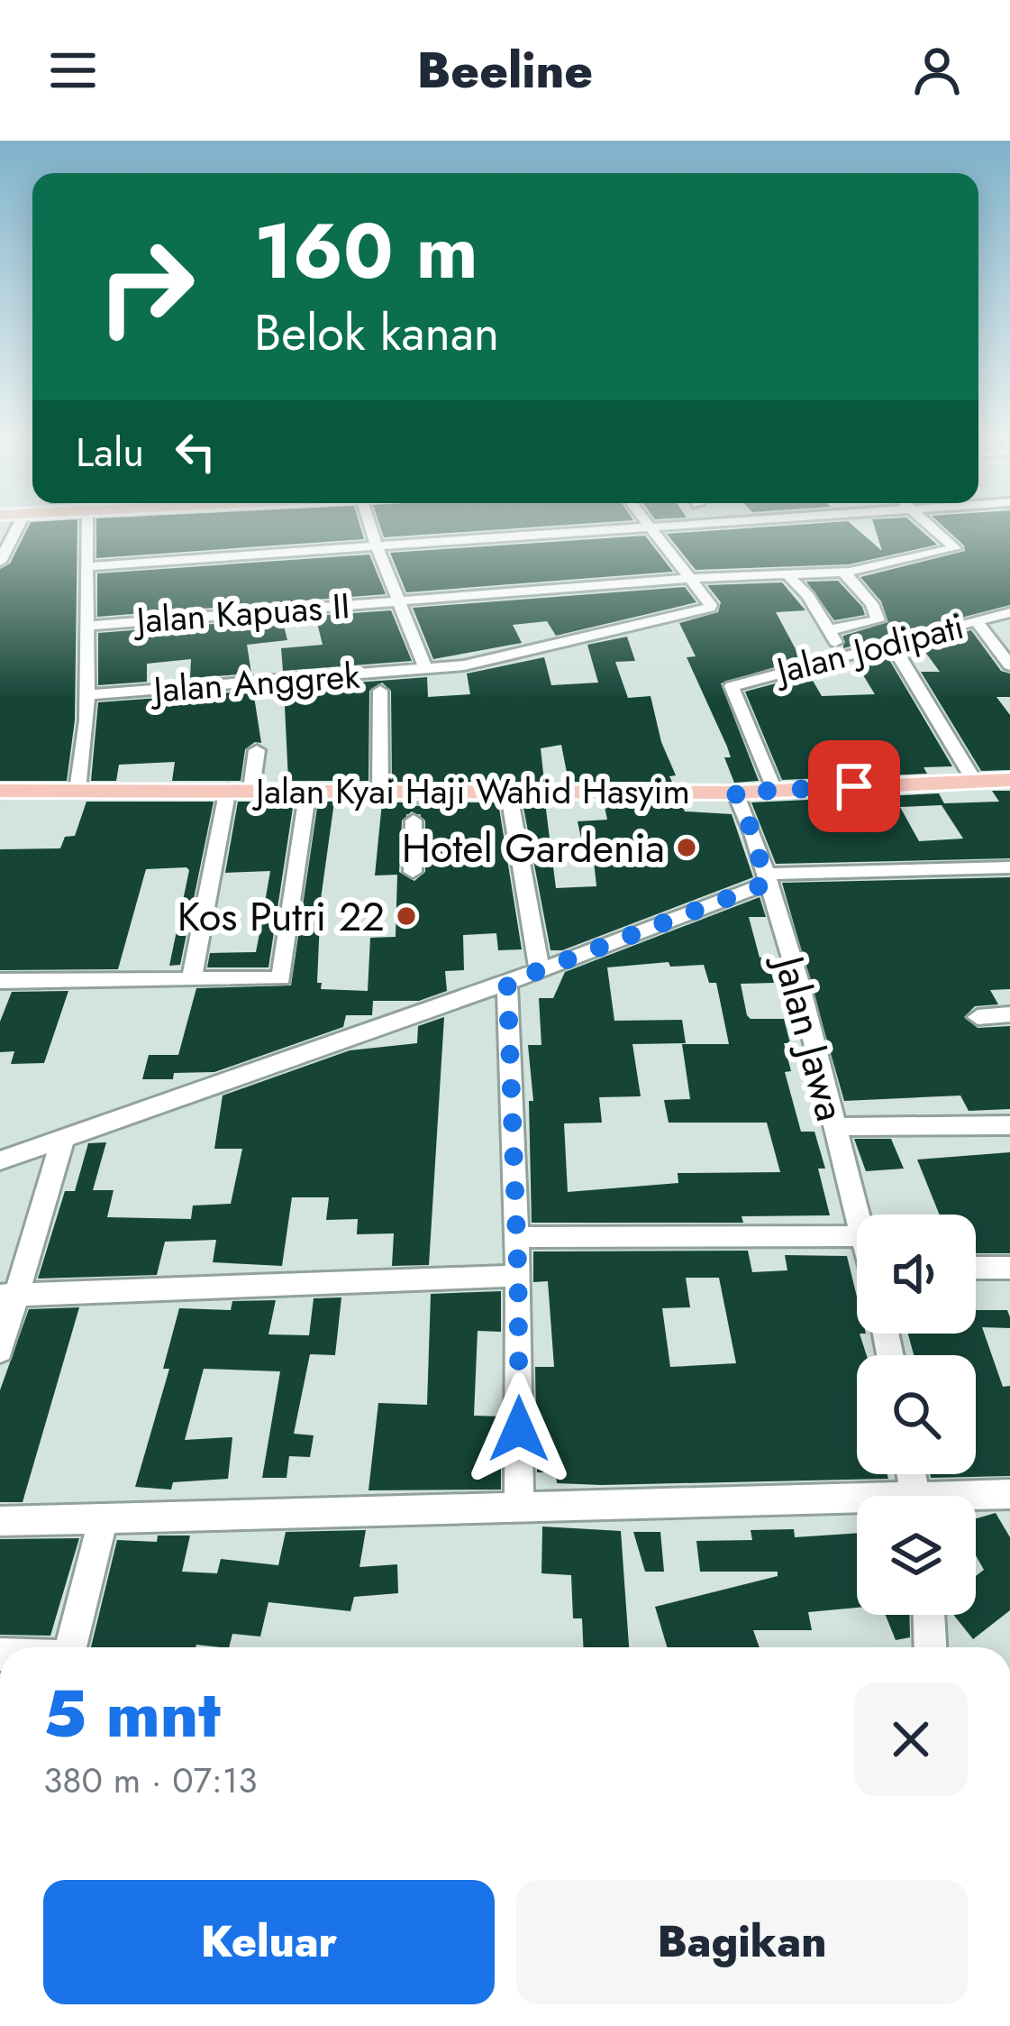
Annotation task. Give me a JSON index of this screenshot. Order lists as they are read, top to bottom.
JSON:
{
  "streets": {
    "main road": ["Jalan Kyai Haji Wahid Hasyim"],
    "street": [
      "Jalan Kapuas II",
      "Jalan Jodipati",
      "Jalan Anggrek",
      "Jalan Jawa"
    ]
  },
  "crossings": [
    ["Jalan Kapuas II", "Jalan Anggrek"],
    ["Jalan Jodipati", "Jalan Kyai Haji Wahid Hasyim"],
    ["Jalan Kyai Haji Wahid Hasyim", "Jalan Jawa"]
  ],
  "places": ["Hotel Gardenia", "Kos Putri 22"],
  "page": {
    "header": "Beeline",
    "turn": ["160 m", "Belok kanan"],
    "then": "Lalu",
    "heading": ["5 mnt", "380 m · 07:13"],
    "buttons": ["Keluar", "Bagikan"]
  }
}
